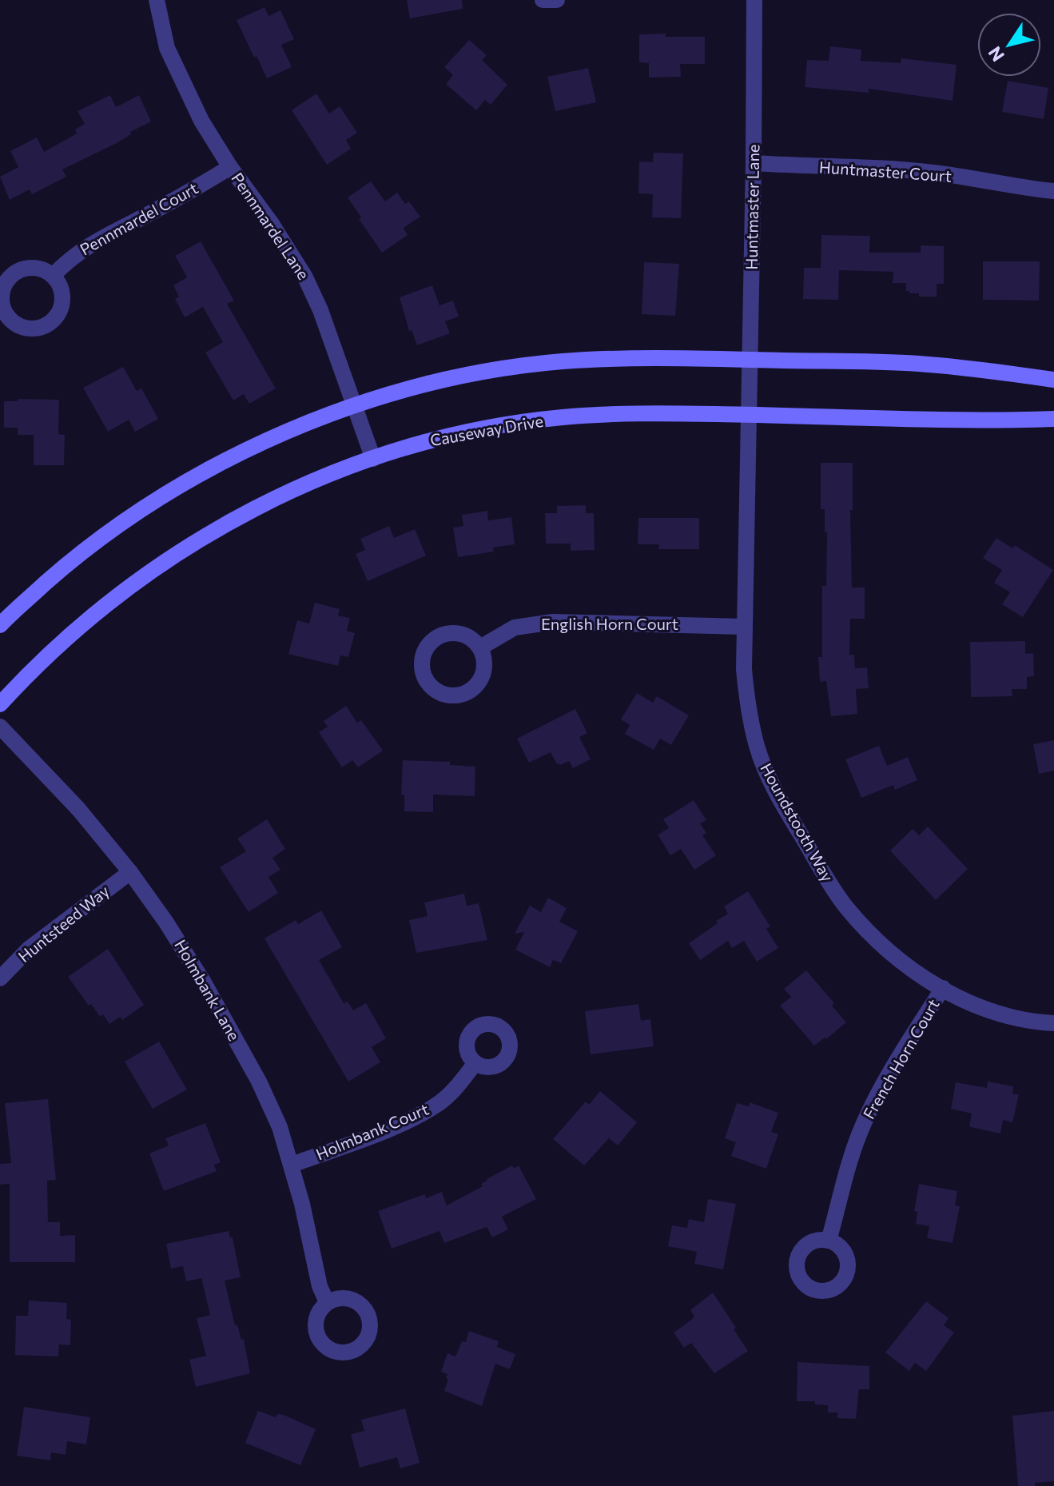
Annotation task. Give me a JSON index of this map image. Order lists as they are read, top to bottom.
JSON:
{
  "streets": {
    "street": [
      "Huntmaster Court",
      "Huntmaster Lane",
      "Pennmardel Court",
      "Pennmardel Lane",
      "Causeway Drive",
      "English Horn Court",
      "Houndstooth Way",
      "Huntsteed Way",
      "Holmbank Lane",
      "French Horn Court",
      "Holmbank Court"
    ]
  },
  "crossings": [
    ["Huntmaster Court", "Huntmaster Lane"],
    ["Huntmaster Lane", "Causeway Drive"],
    ["Huntmaster Lane", "Houndstooth Way"],
    ["Pennmardel Court", "Pennmardel Lane"],
    ["Pennmardel Lane", "Causeway Drive"],
    ["Causeway Drive", "Houndstooth Way"],
    ["English Horn Court", "Houndstooth Way"],
    ["Houndstooth Way", "French Horn Court"],
    ["Huntsteed Way", "Holmbank Lane"],
    ["Holmbank Lane", "Holmbank Court"]
  ],
  "north": "bottom left"
}
